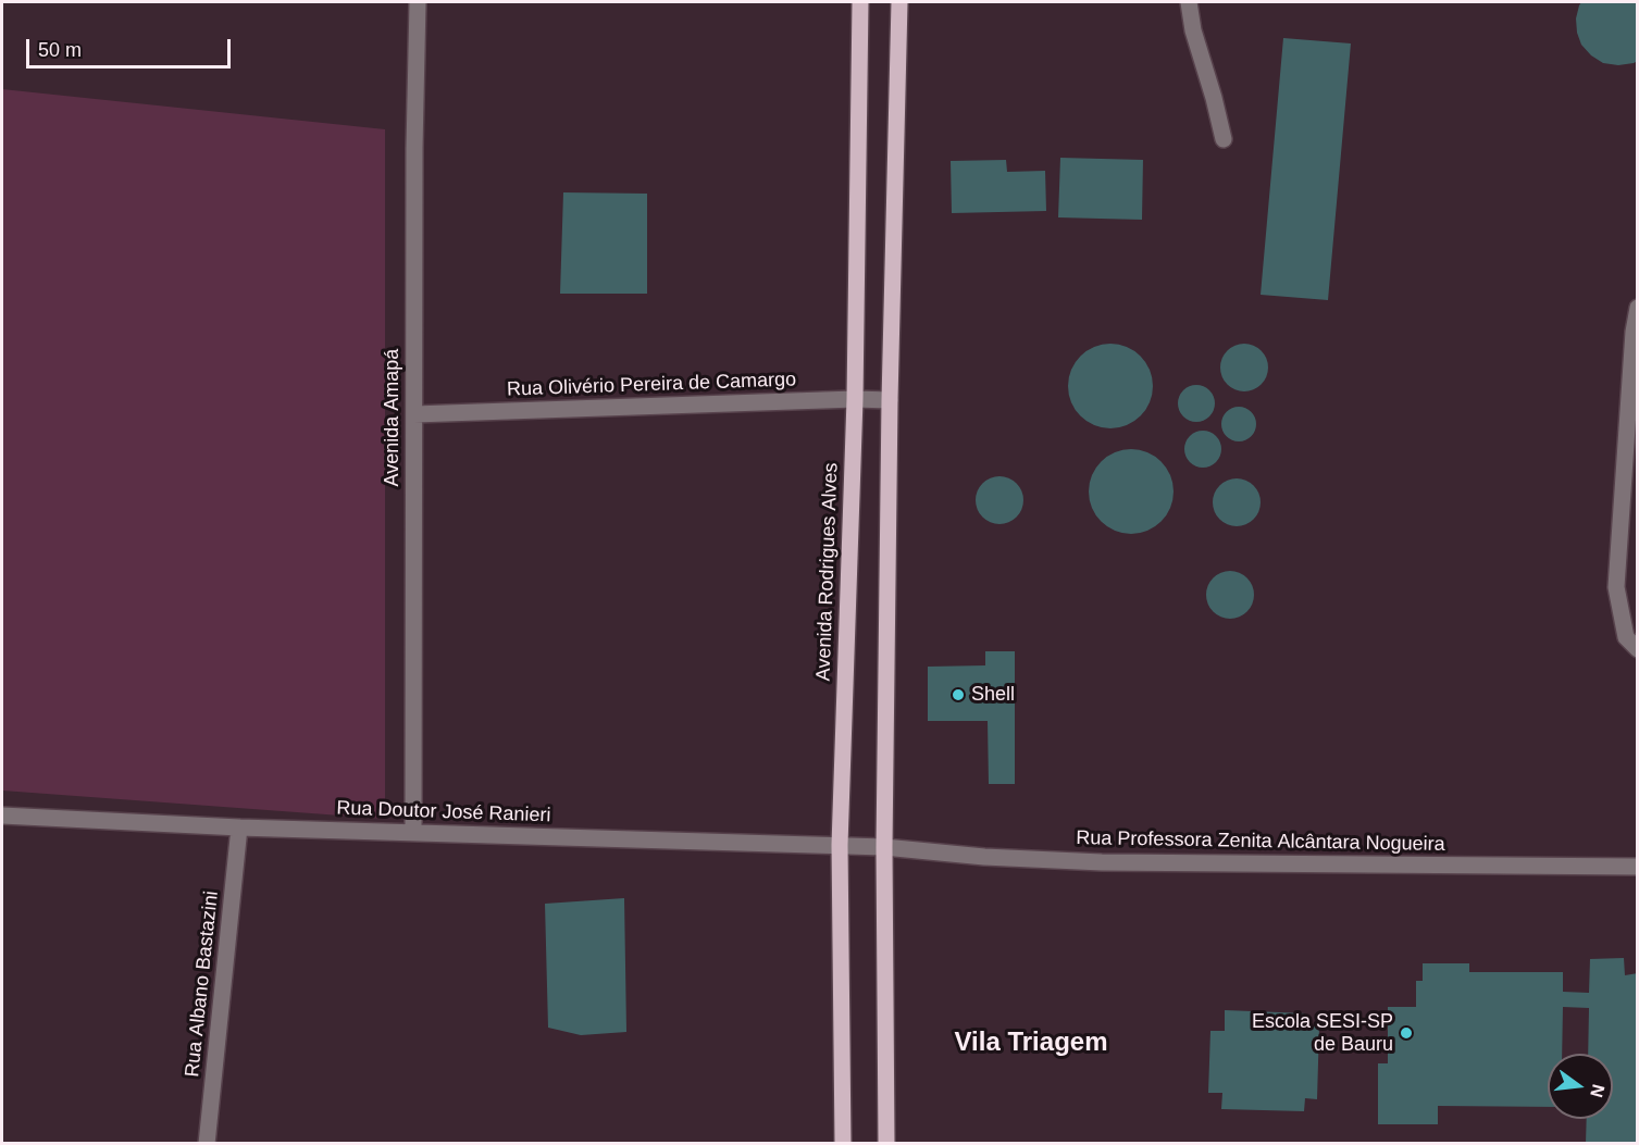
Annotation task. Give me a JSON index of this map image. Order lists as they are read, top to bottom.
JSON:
{
  "streets": {
    "main road": ["Avenida Rodrigues Alves"],
    "street": [
      "Rua Olivério Pereira de Camargo",
      "Avenida Amapá",
      "Rua Doutor José Ranieri",
      "Rua Professora Zenita Alcântara Nogueira",
      "Rua Albano Bastazini"
    ]
  },
  "crossings": [
    ["Rua Olivério Pereira de Camargo", "Avenida Amapá"],
    ["Rua Olivério Pereira de Camargo", "Avenida Rodrigues Alves"],
    ["Avenida Amapá", "Rua Doutor José Ranieri"],
    ["Avenida Rodrigues Alves", "Rua Doutor José Ranieri"],
    ["Rua Doutor José Ranieri", "Rua Professora Zenita Alcântara Nogueira"],
    ["Rua Doutor José Ranieri", "Rua Albano Bastazini"]
  ],
  "districts": ["Vila Triagem"],
  "places": ["Shell", "Escola SESI-SP de Bauru"],
  "scale_bar": "50 m",
  "north": "right"
}
